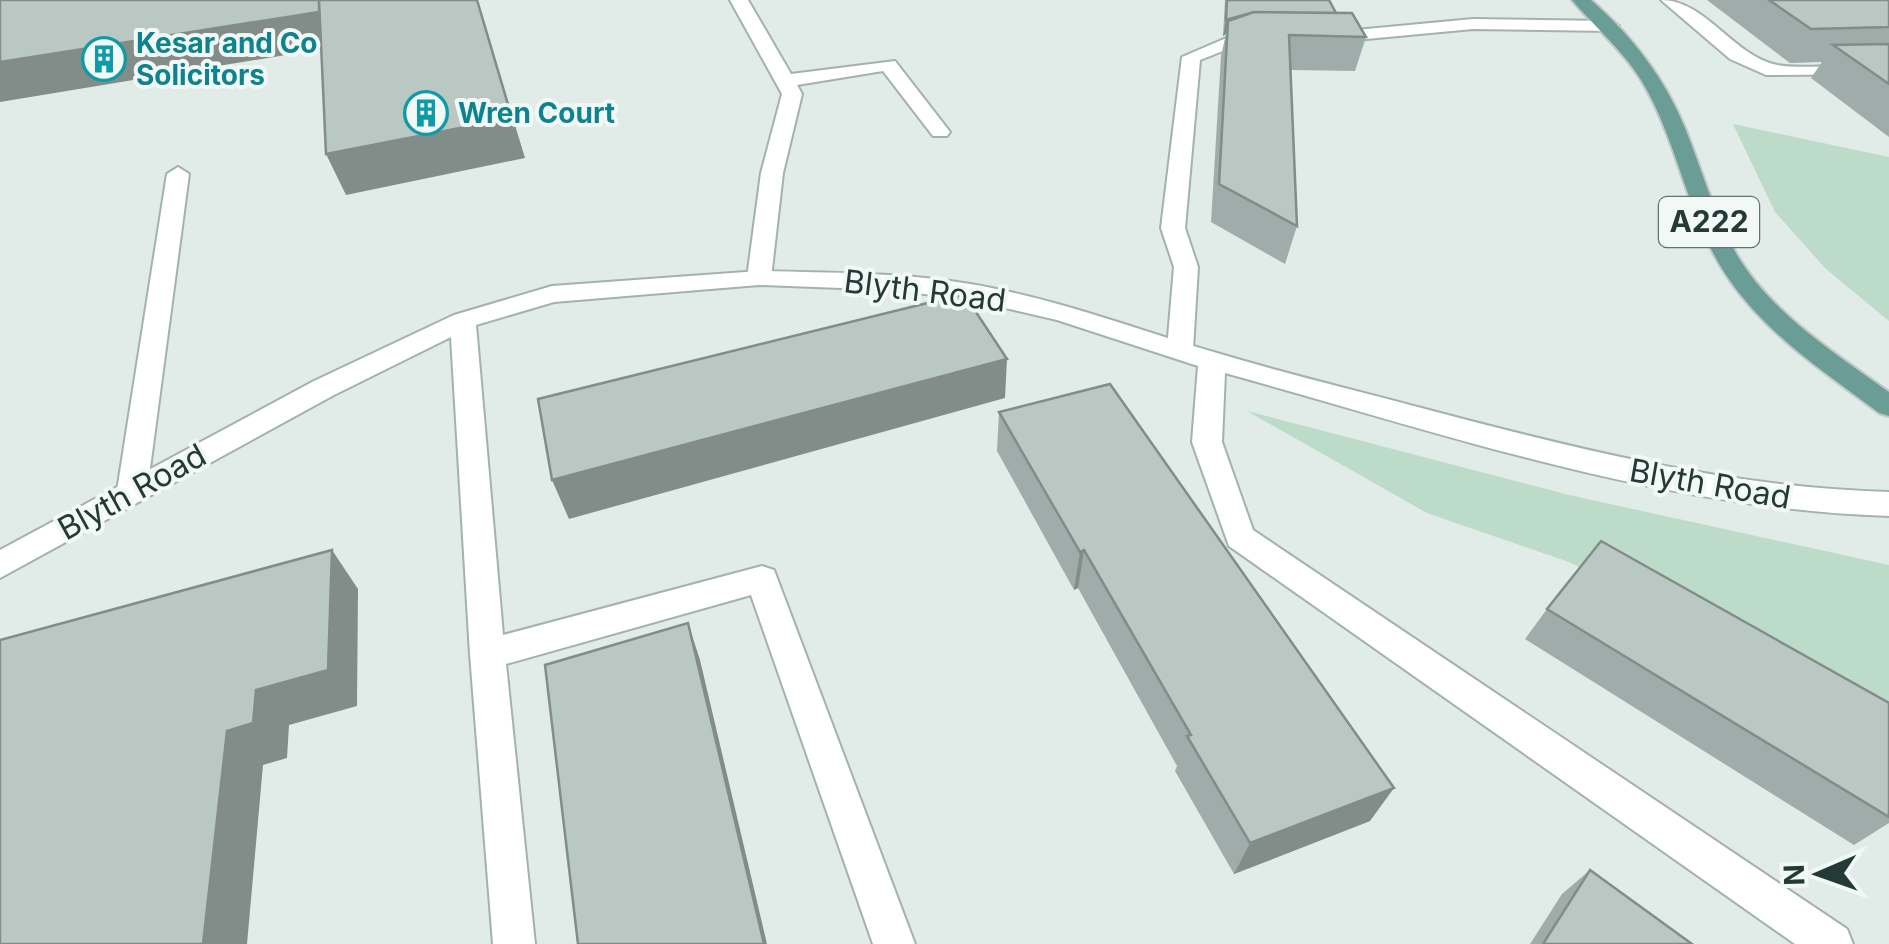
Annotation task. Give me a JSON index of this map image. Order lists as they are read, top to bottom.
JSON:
{
  "streets": {
    "main road": ["A222"],
    "street": ["Blyth Road"]
  },
  "places": {
    "building": ["Kesar and Co Solicitors", "Wren Court"]
  },
  "north": "left"
}
